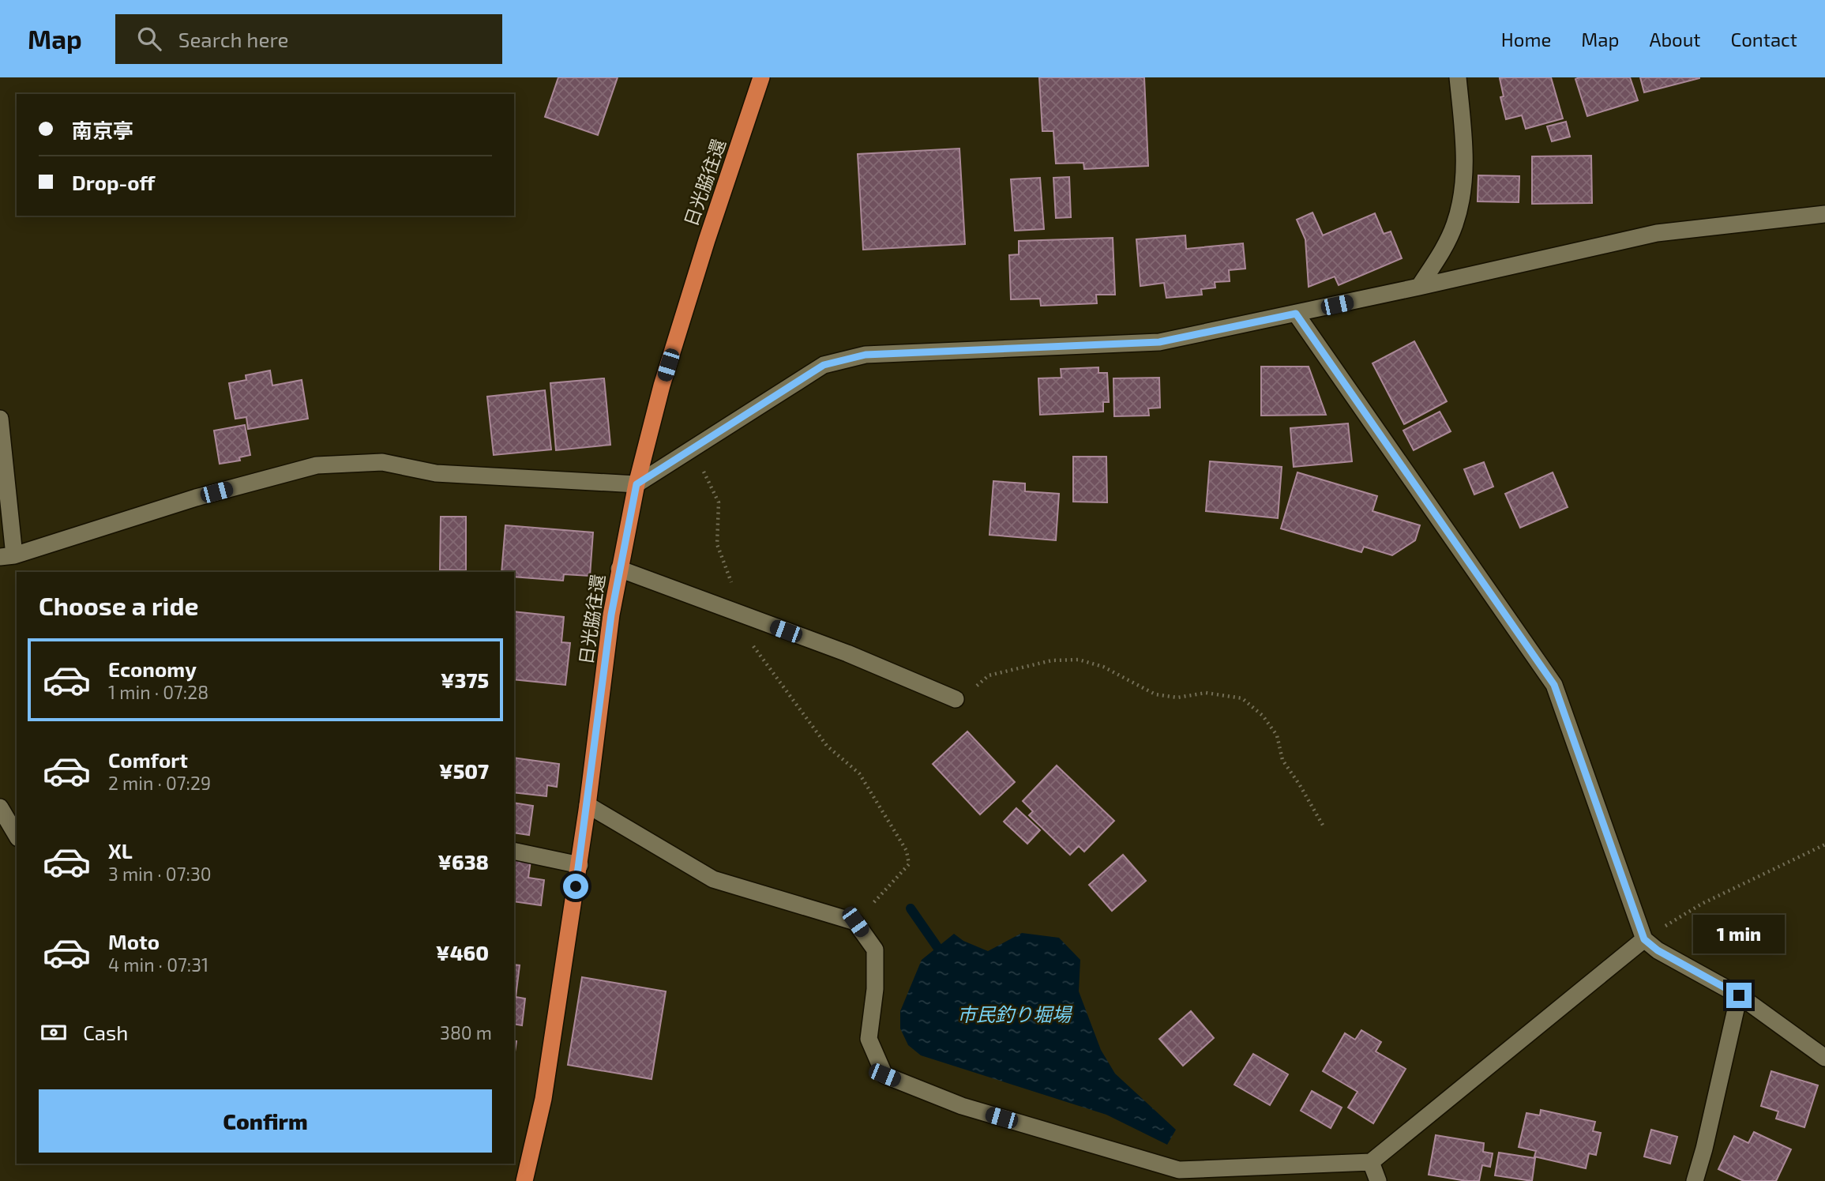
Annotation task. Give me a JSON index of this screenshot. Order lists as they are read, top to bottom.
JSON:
{
  "streets": {
    "highway": ["日光脇往還"]
  },
  "water": ["市民釣り堀場"],
  "page": {
    "header": "Map",
    "search": "Search here",
    "nav": [
      "Home",
      "Map",
      "About",
      "Contact"
    ],
    "banner": ["南京亭", "Drop-off"],
    "heading": "Choose a ride",
    "list": [
      {
        "name": "Economy",
        "note": "1 min · 07:28",
        "value": "¥375"
      },
      {
        "name": "Comfort",
        "note": "2 min · 07:29",
        "value": "¥507"
      },
      {
        "name": "XL",
        "note": "3 min · 07:30",
        "value": "¥638"
      },
      {
        "name": "Moto",
        "note": "4 min · 07:31",
        "value": "¥460"
      }
    ],
    "bubble": "1 min",
    "pay": ["Cash", "380 m"],
    "buttons": "Confirm"
  }
}
